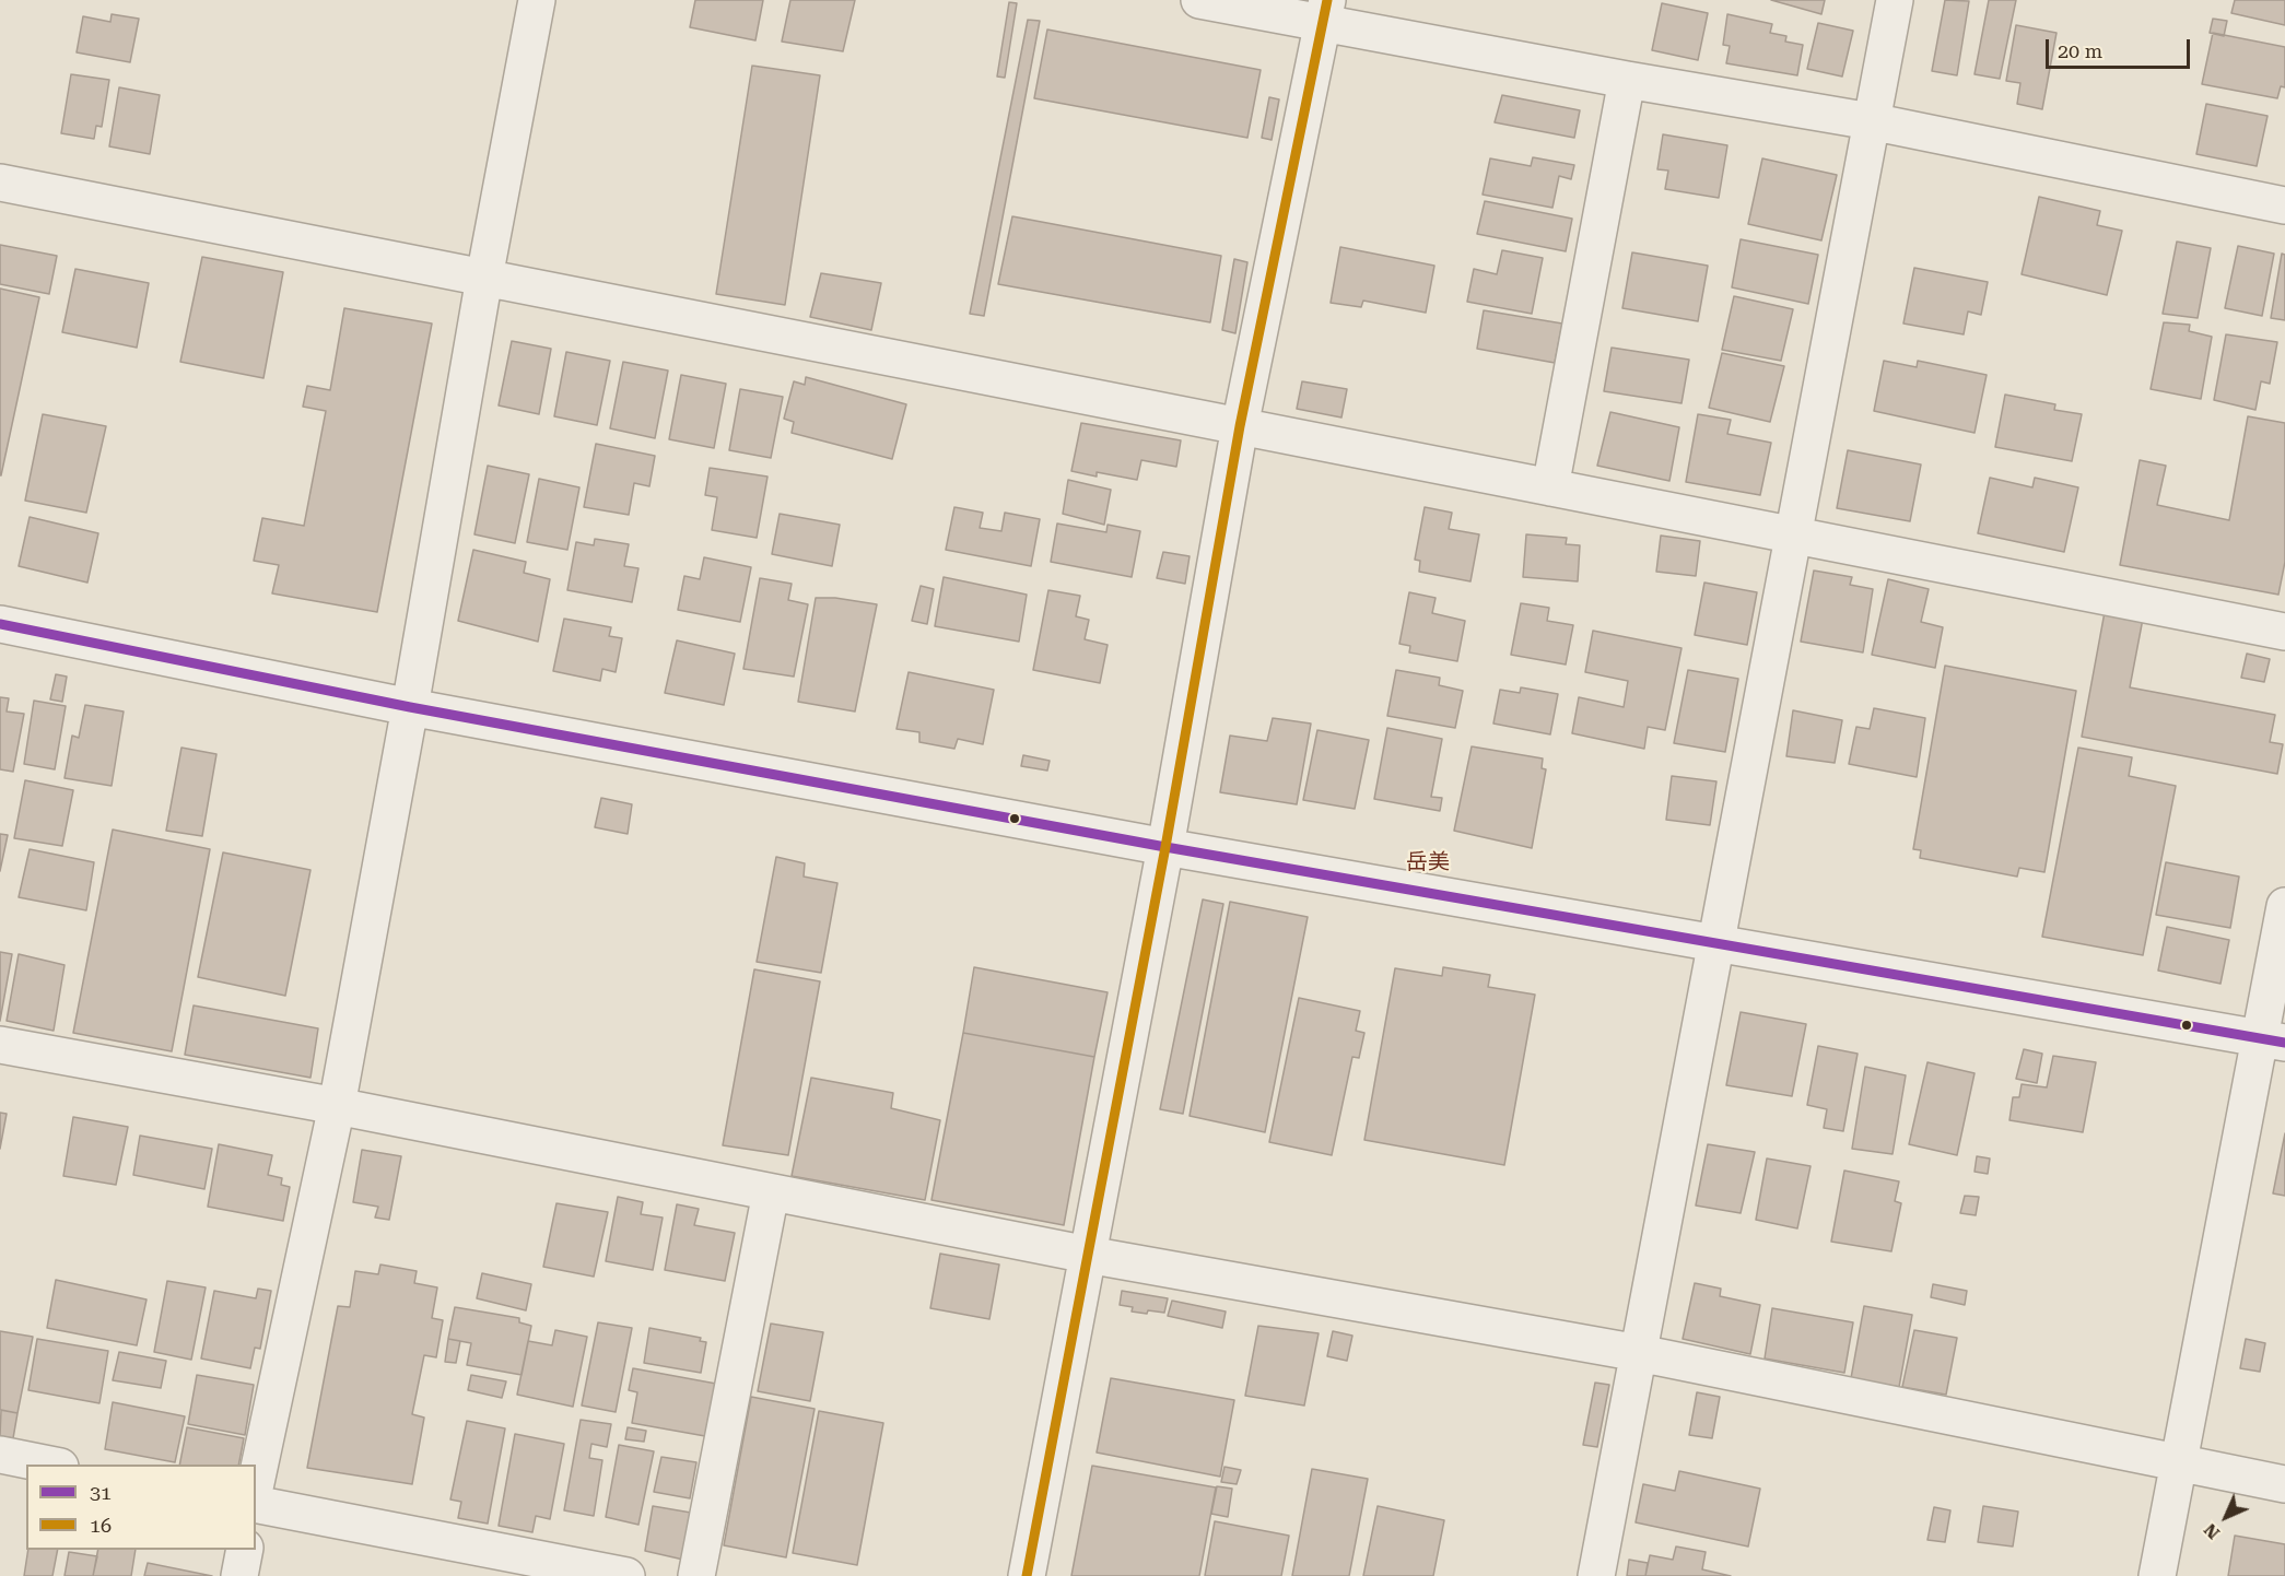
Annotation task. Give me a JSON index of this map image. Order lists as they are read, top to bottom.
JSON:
{
  "districts": ["岳美"],
  "lines": ["transit line 16", "transit line 31"],
  "legend": ["31", "16"],
  "scale_bar": "20 m",
  "north": "bottom left"
}
